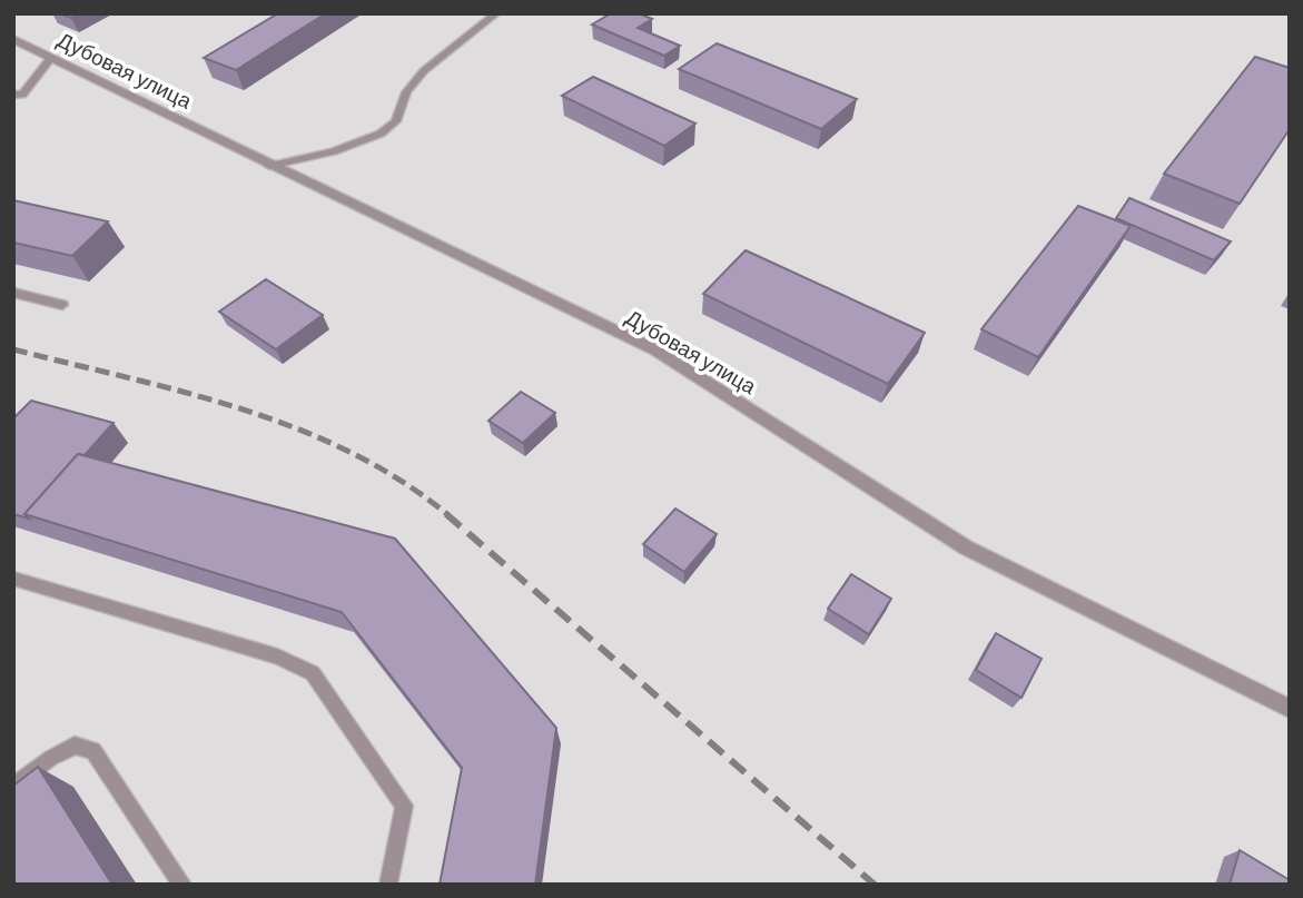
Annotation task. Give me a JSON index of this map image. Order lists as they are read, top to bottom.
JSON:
{
  "streets": {
    "street": ["Дубовая улица"]
  }
}
